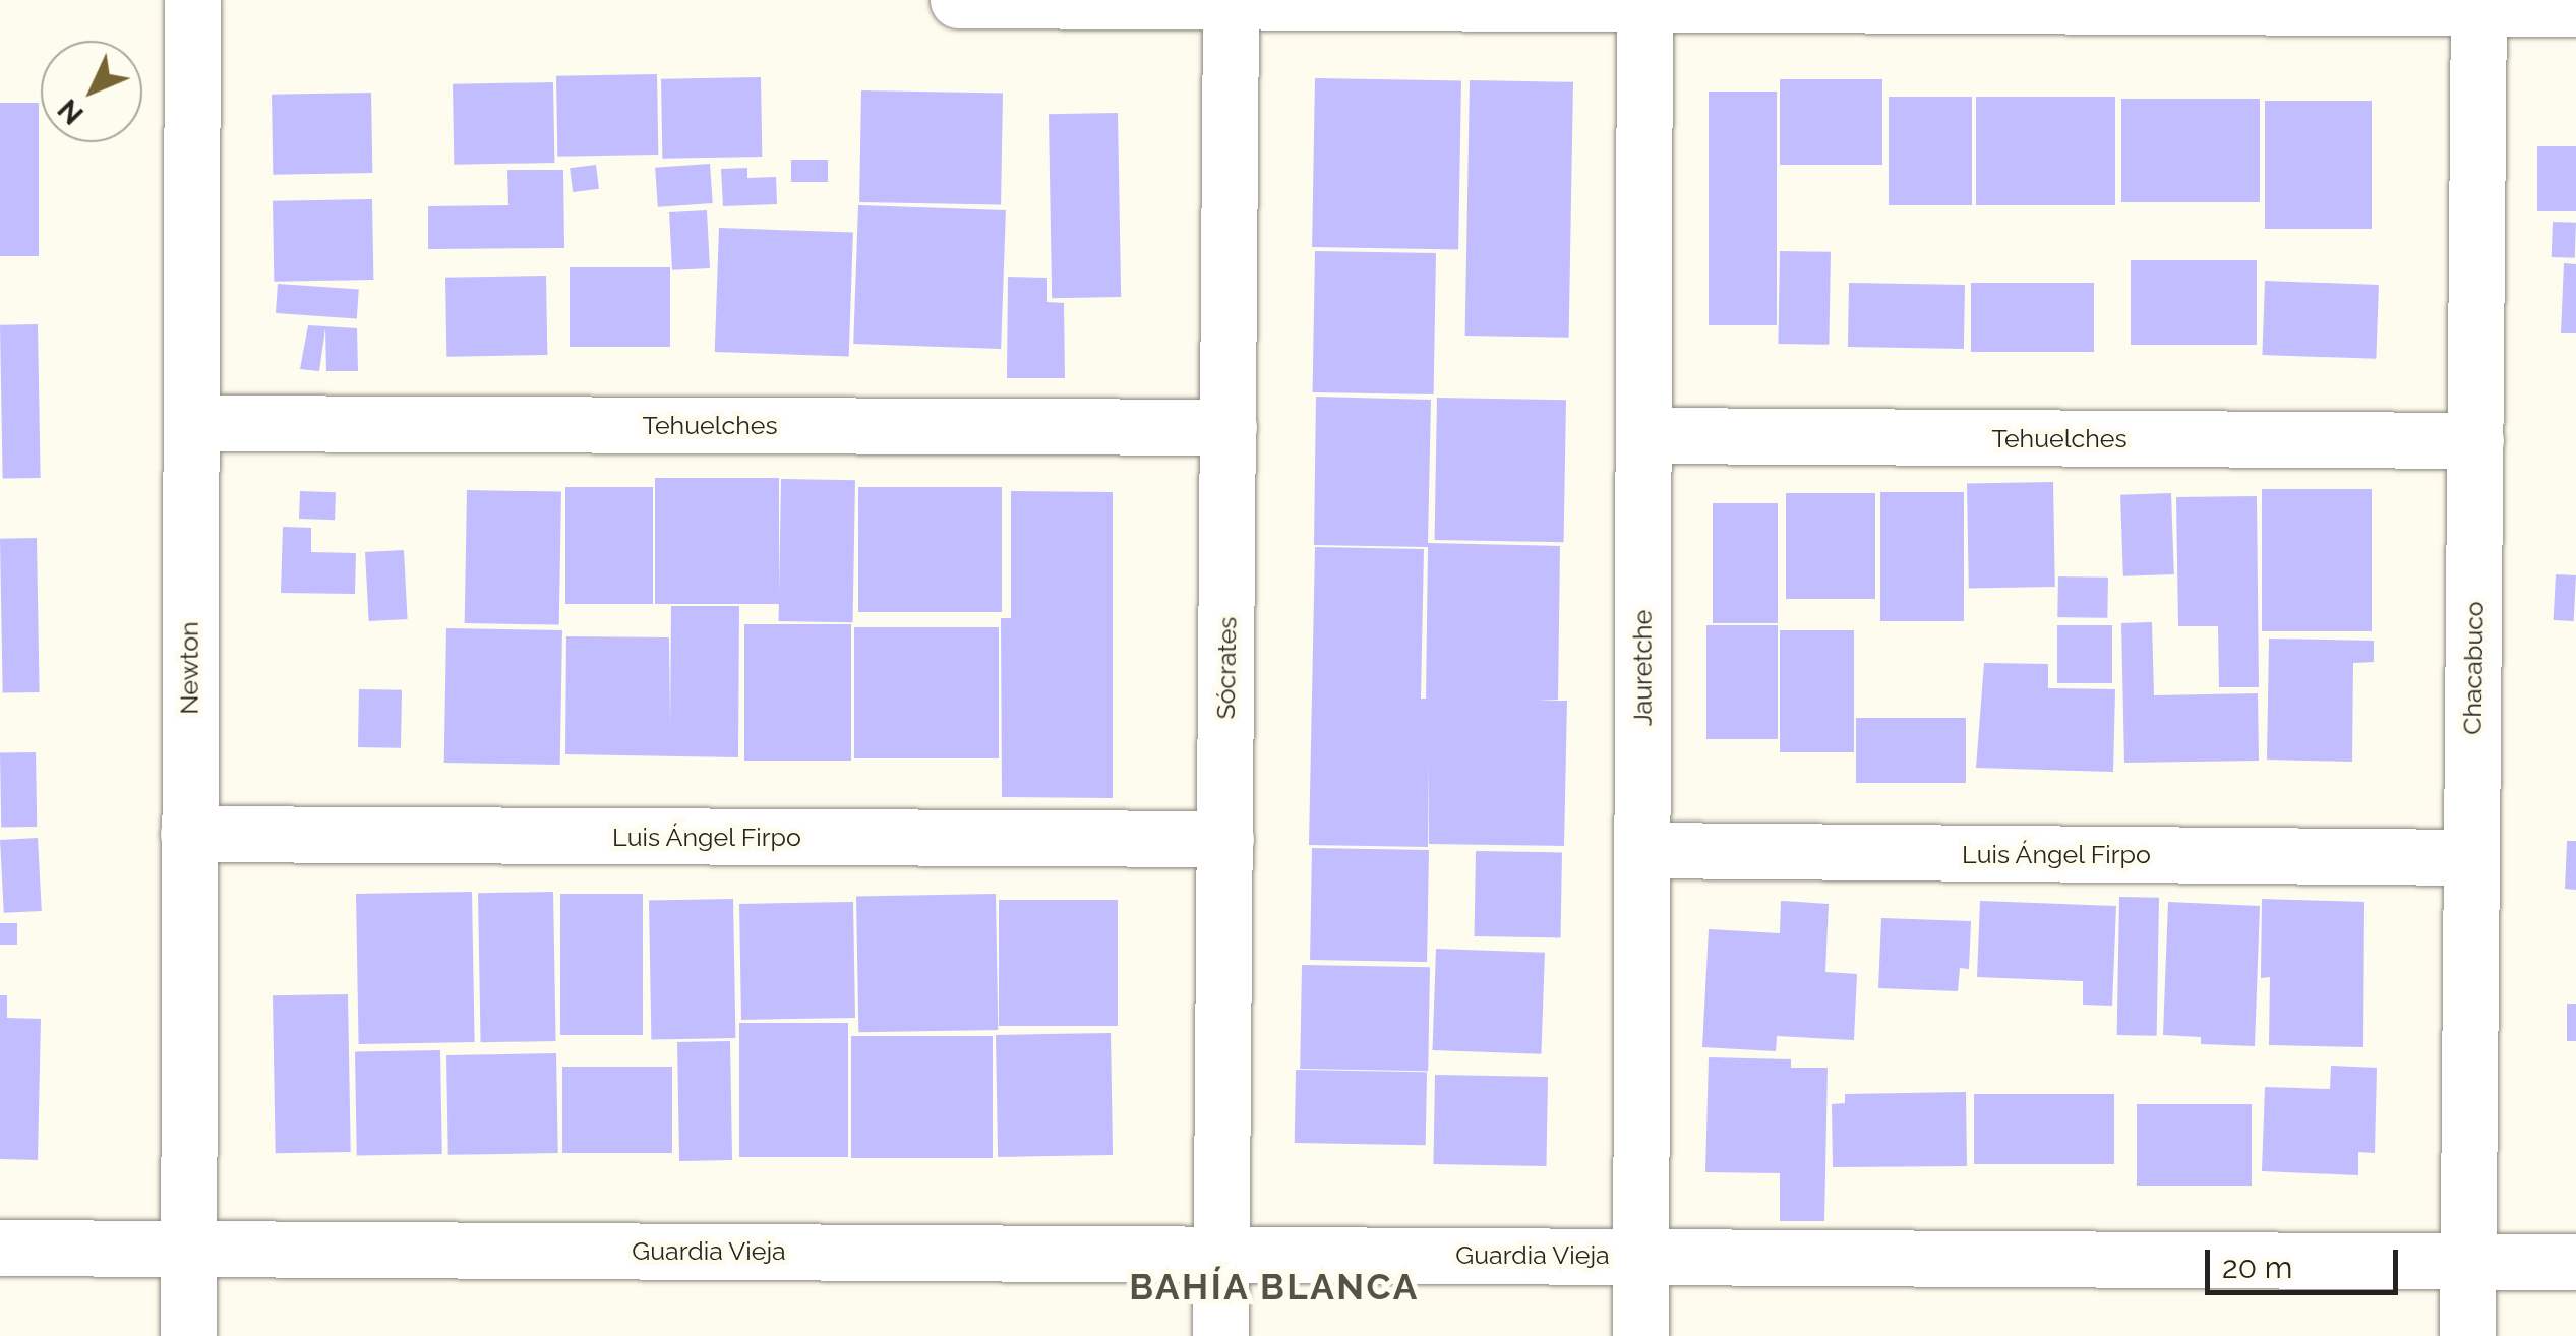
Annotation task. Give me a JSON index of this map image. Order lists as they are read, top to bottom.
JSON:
{
  "streets": {
    "street": [
      "Tehuelches",
      "Newton",
      "Sócrates",
      "Jauretche",
      "Chacabuco",
      "Luis Ángel Firpo",
      "Guardia Vieja"
    ]
  },
  "crossings": [
    ["Tehuelches", "Newton"],
    ["Tehuelches", "Sócrates"],
    ["Tehuelches", "Jauretche"],
    ["Tehuelches", "Chacabuco"],
    ["Newton", "Luis Ángel Firpo"],
    ["Newton", "Guardia Vieja"],
    ["Sócrates", "Luis Ángel Firpo"],
    ["Sócrates", "Guardia Vieja"],
    ["Jauretche", "Luis Ángel Firpo"],
    ["Jauretche", "Guardia Vieja"],
    ["Chacabuco", "Luis Ángel Firpo"],
    ["Chacabuco", "Guardia Vieja"]
  ],
  "districts": ["BAHÍA BLANCA"],
  "scale_bar": "20 m",
  "north": "bottom left"
}
